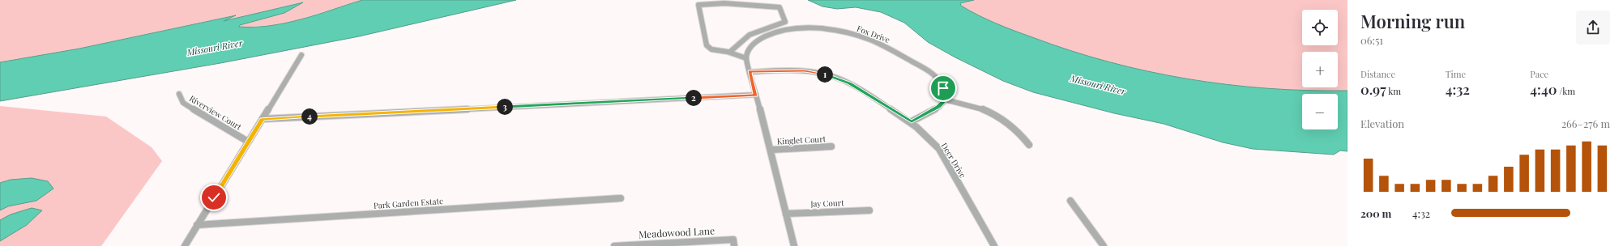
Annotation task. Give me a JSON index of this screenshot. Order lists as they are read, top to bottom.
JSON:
{
  "streets": {
    "street": [
      "Fox Drive",
      "Riverview Court",
      "Kinglet Court",
      "Deer Drive",
      "Park Garden Estate",
      "Jay Court",
      "Meadowood Lane"
    ]
  },
  "water": ["Missouri River"],
  "page": {
    "heading": ["Morning run", "06:51"],
    "map_buttons": ["+", "−"],
    "stats": [
      ["Distance", "0.97 km"],
      ["Time", "4:32"],
      ["Pace", "4:40 /km"]
    ],
    "pins": [
      "1",
      "2",
      "3",
      "4"
    ],
    "chart": ["Elevation", "266–276 m"],
    "list": [
      {
        "name": "200 m",
        "note": "4:32"
      }
    ]
  }
}
